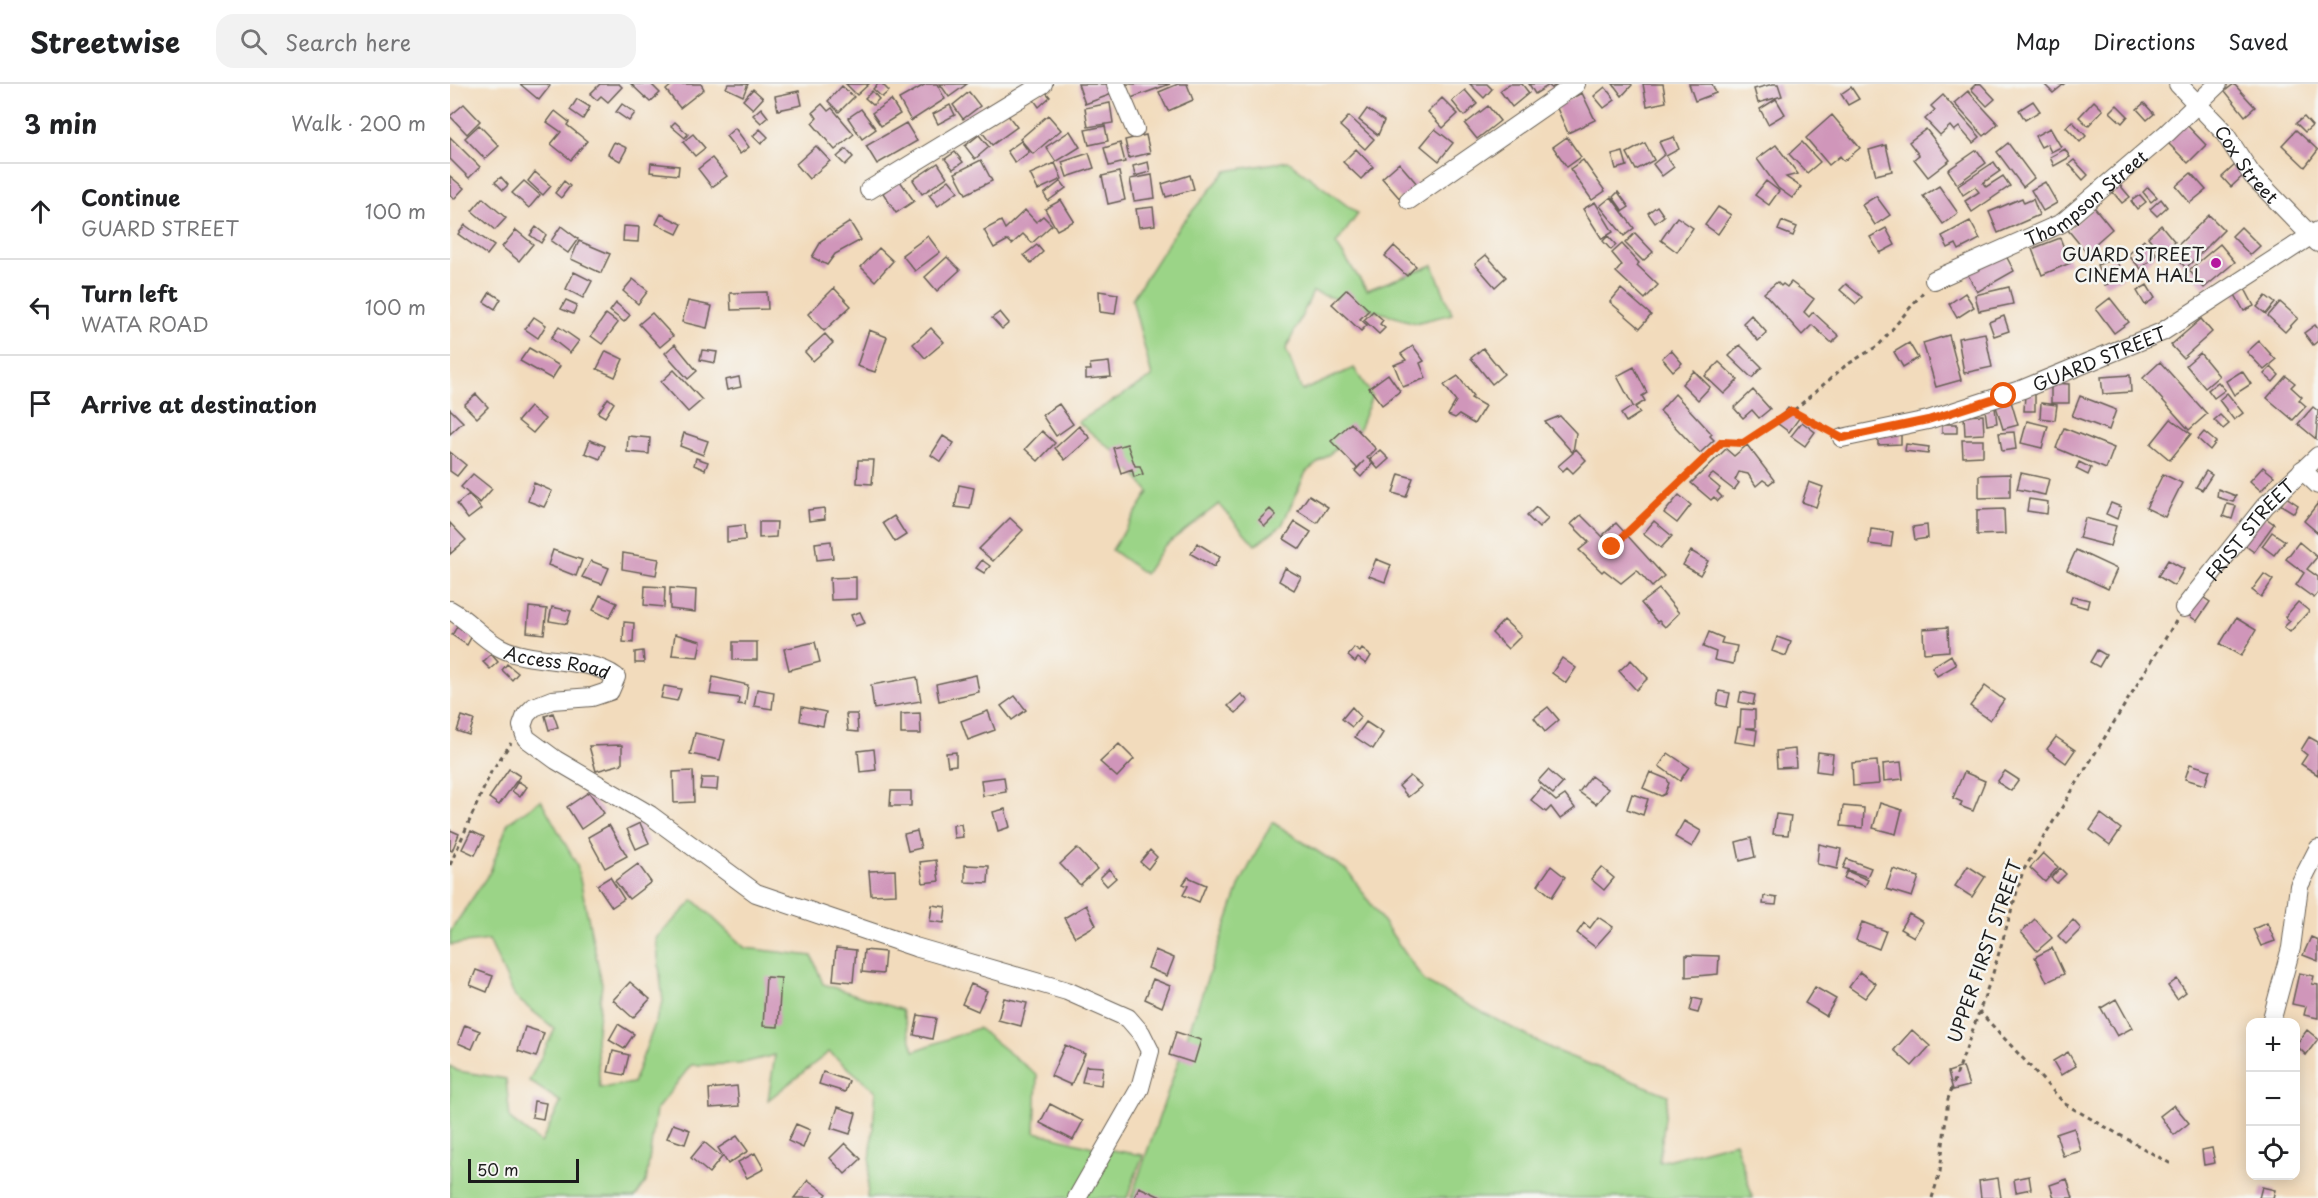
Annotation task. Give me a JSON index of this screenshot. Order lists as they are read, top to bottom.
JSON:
{
  "streets": {
    "street": [
      "Cox Street",
      "Thompson Street",
      "GUARD STREET",
      "FRIST STREET",
      "Access Road"
    ],
    "path": ["UPPER FIRST STREET"]
  },
  "crossings": [
    ["Cox Street", "Thompson Street"],
    ["Cox Street", "GUARD STREET"],
    ["FRIST STREET", "UPPER FIRST STREET"]
  ],
  "places": ["GUARD STREET CINEMA HALL"],
  "scale_bar": "50 m",
  "page": {
    "header": "Streetwise",
    "search": "Search here",
    "nav": ["Map", "Directions", "Saved"],
    "heading": ["3 min", "Walk · 200 m"],
    "list": [
      ["Continue", "GUARD STREET", "100 m"],
      ["Turn left", "WATA ROAD", "100 m"],
      "Arrive at destination"
    ],
    "map_buttons": ["+", "−"],
    "scale": "50 m"
  }
}
